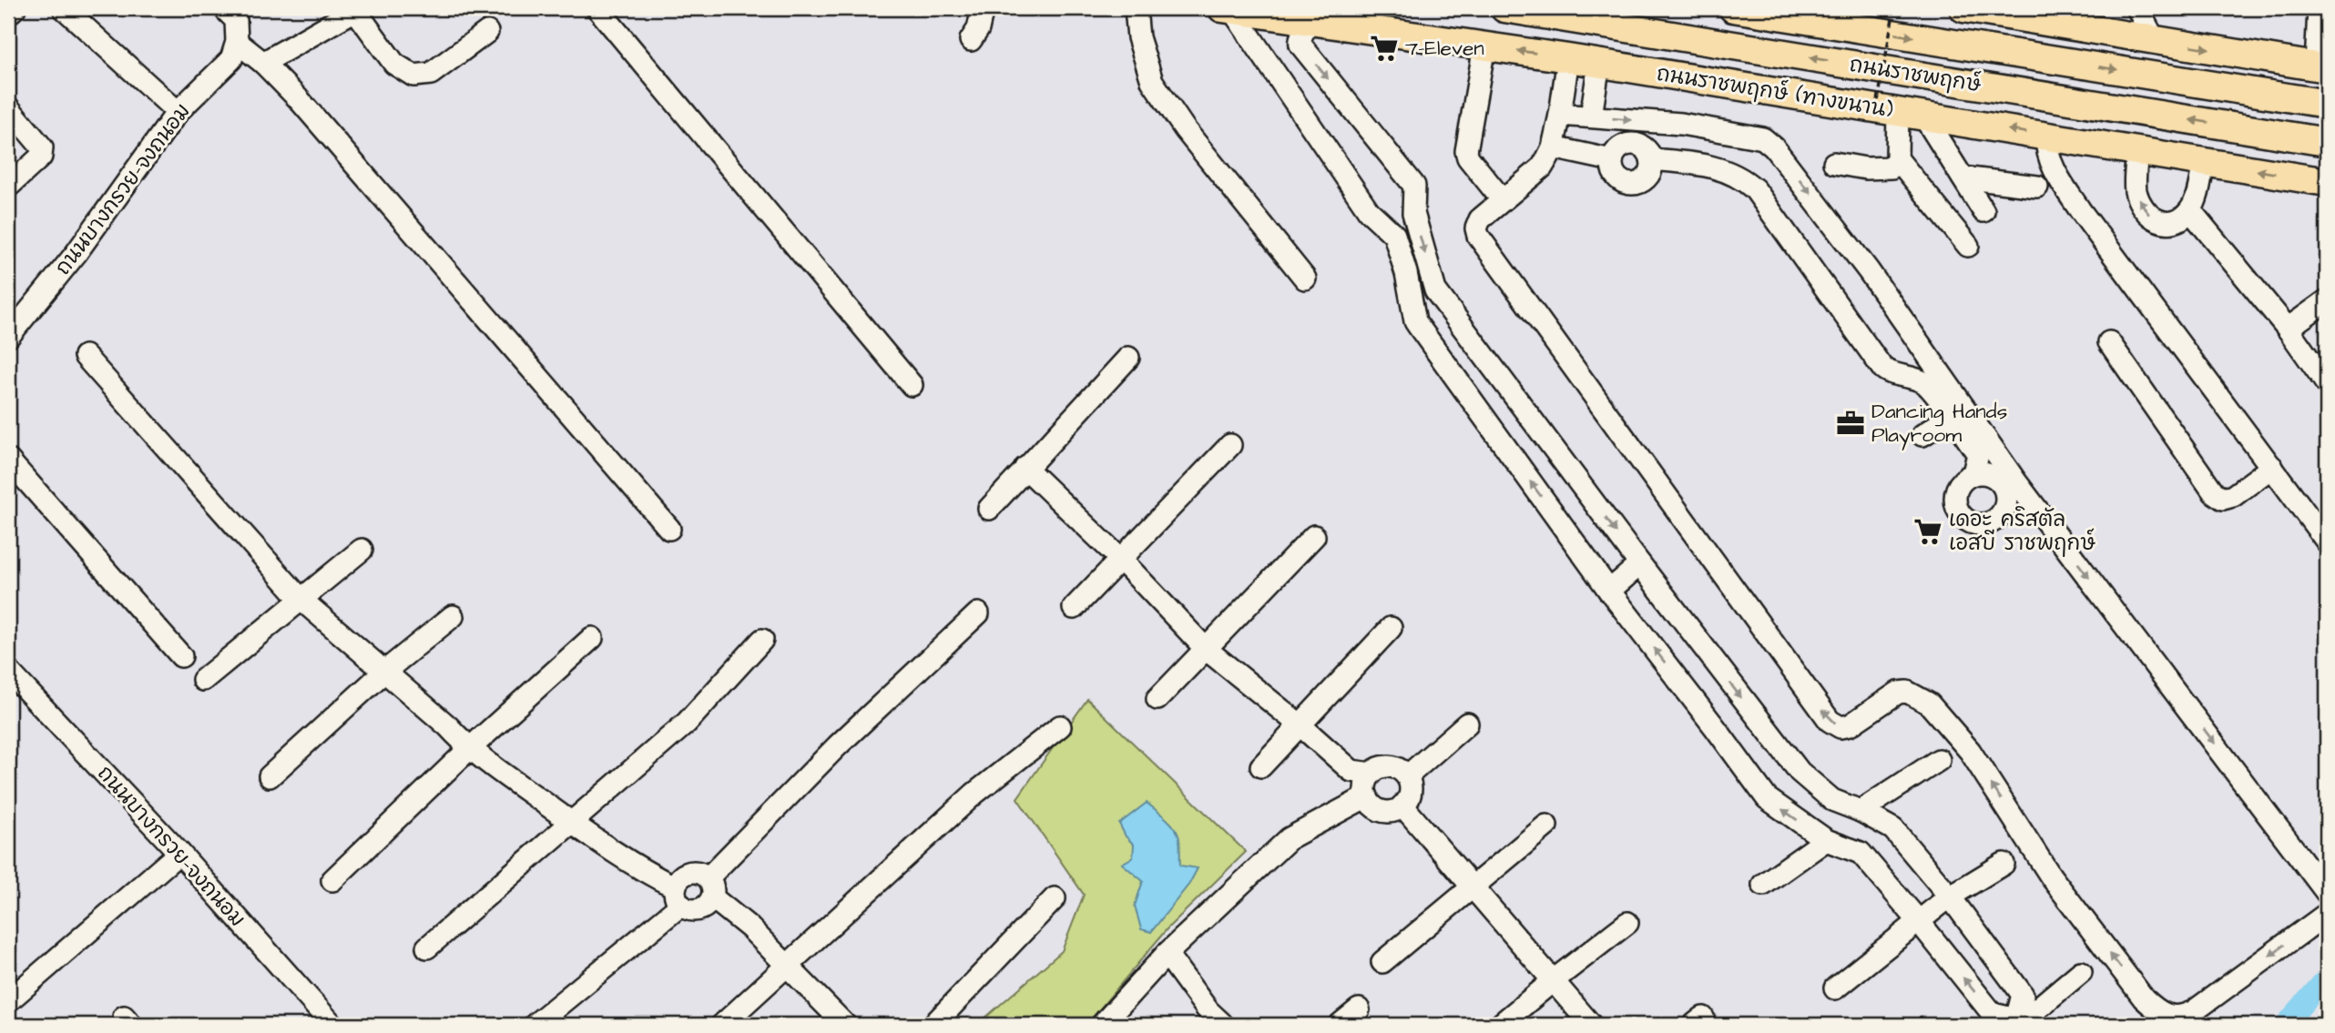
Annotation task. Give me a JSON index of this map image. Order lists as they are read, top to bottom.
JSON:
{
  "streets": {
    "main road": ["ถนนราชพฤกษ์", "ถนนราชพฤกษ์ (ทางขนาน)"],
    "street": ["ถนนบางกรวย-จงถนอม"]
  },
  "places": {
    "supermarket": ["7-Eleven", "เดอะ คริสตัล เอสบี ราชพฤกษ์"],
    "office": ["Dancing Hands Playroom"]
  }
}
